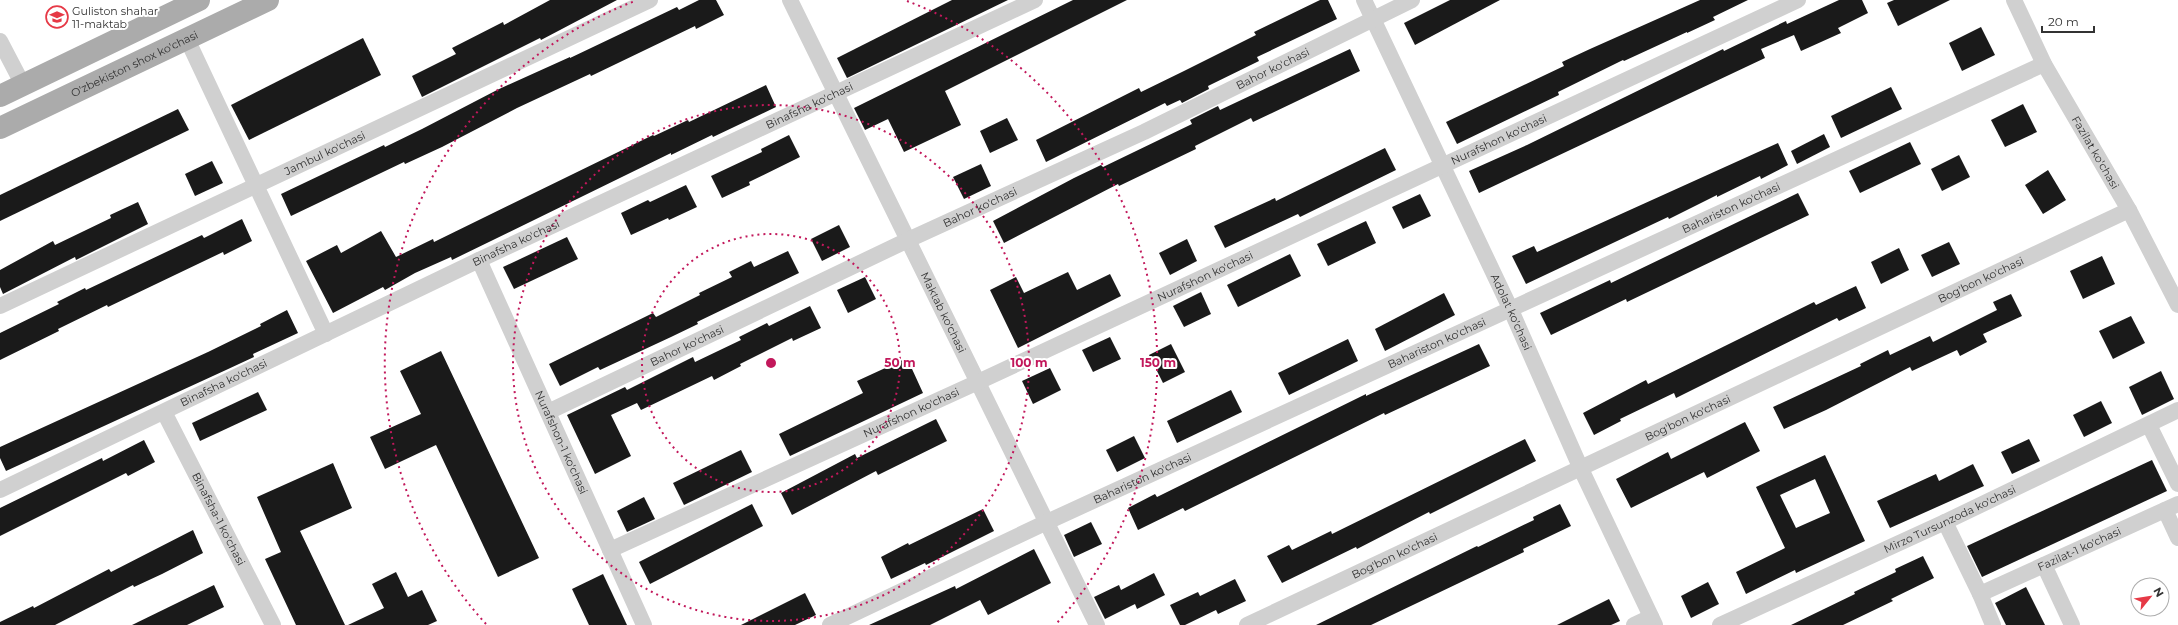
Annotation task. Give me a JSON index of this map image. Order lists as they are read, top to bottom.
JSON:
{
  "streets": {
    "main road": ["O'zbekiston shox ko'chasi"],
    "street": [
      "Bahor ko'chasi",
      "Binafsha ko'chasi",
      "Nurafshon ko'chasi",
      "Jambul ko'chasi",
      "Fazilat ko'chasi",
      "Bahariston ko'chasi",
      "Bog'bon ko'chasi",
      "Adolat ko'chasi",
      "Maktab ko'chasi",
      "Nurafshon-1 ko'chasi",
      "Binafsha-1 ko'chasi",
      "Mirzo Tursunzoda ko'chasi",
      "Fazilat-1 ko'chasi"
    ]
  },
  "crossings": [
    ["Bahor ko'chasi", "Adolat ko'chasi"],
    ["Bahor ko'chasi", "Maktab ko'chasi"],
    ["Bahor ko'chasi", "Nurafshon-1 ko'chasi"],
    ["Binafsha ko'chasi", "Maktab ko'chasi"],
    ["Binafsha ko'chasi", "Nurafshon-1 ko'chasi"],
    ["Binafsha ko'chasi", "Binafsha-1 ko'chasi"],
    ["Nurafshon ko'chasi", "Adolat ko'chasi"],
    ["Nurafshon ko'chasi", "Maktab ko'chasi"],
    ["Nurafshon ko'chasi", "Nurafshon-1 ko'chasi"],
    ["Fazilat ko'chasi", "Bahariston ko'chasi"],
    ["Fazilat ko'chasi", "Bog'bon ko'chasi"],
    ["Bahariston ko'chasi", "Adolat ko'chasi"],
    ["Bahariston ko'chasi", "Maktab ko'chasi"],
    ["Bog'bon ko'chasi", "Adolat ko'chasi"]
  ],
  "places": {
    "school or university": ["Guliston shahar 11-maktab"]
  },
  "scale_bar": "20 m",
  "north": "top right",
  "rings": ["50 m", "100 m", "150 m"]
}
